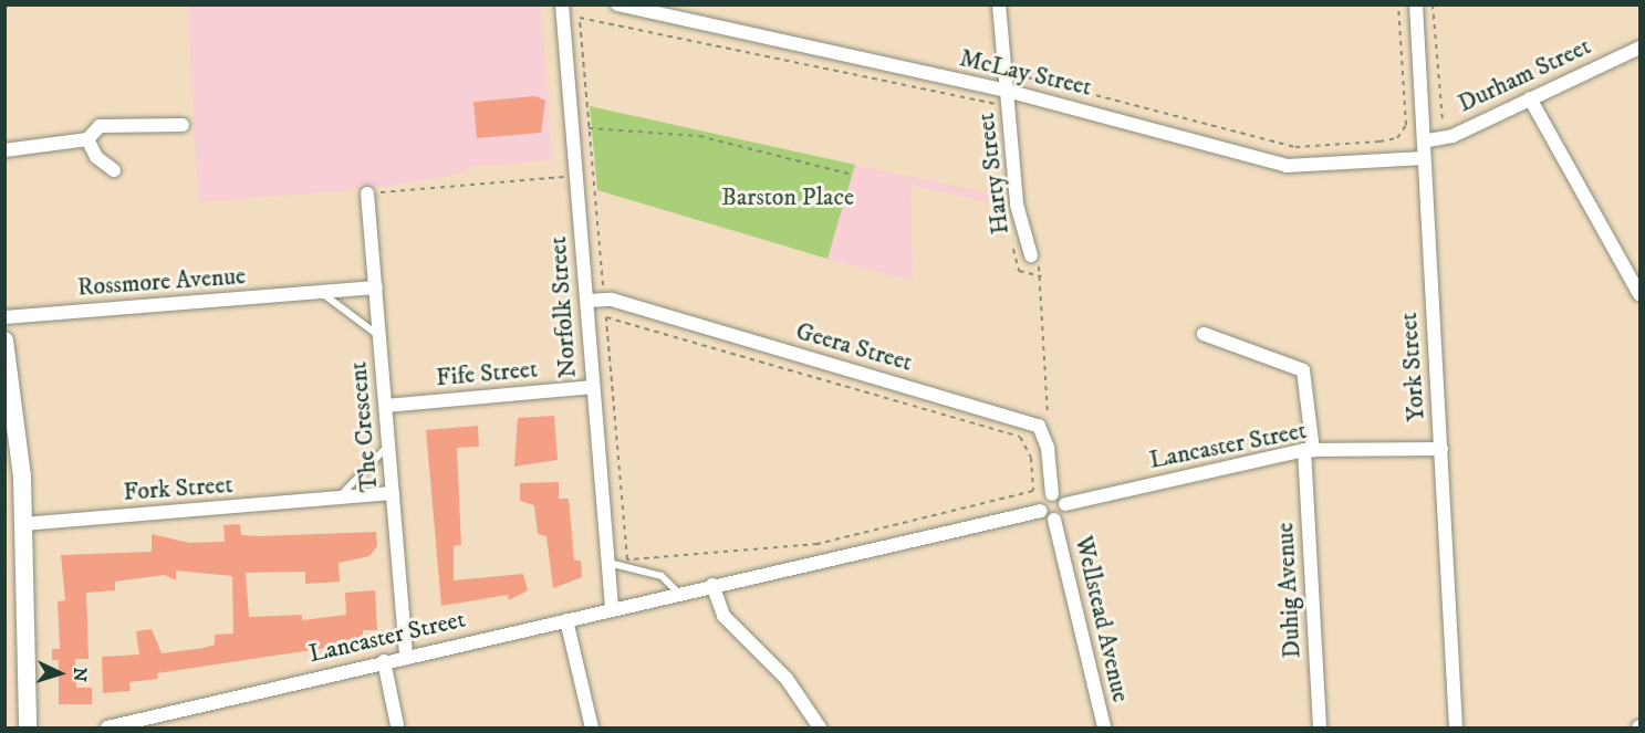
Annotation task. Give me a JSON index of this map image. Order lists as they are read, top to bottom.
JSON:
{
  "streets": {
    "street": [
      "McLay Street",
      "Durham Street",
      "Harty Street",
      "Rossmore Avenue",
      "Norfolk Street",
      "Geera Street",
      "York Street",
      "Fife Street",
      "The Crescent",
      "Lancaster Street",
      "Fork Street",
      "Duhig Avenue",
      "Wellstead Avenue"
    ]
  },
  "crossings": [
    ["McLay Street", "Harty Street"],
    ["McLay Street", "York Street"],
    ["Durham Street", "York Street"],
    ["Rossmore Avenue", "The Crescent"],
    ["Norfolk Street", "Geera Street"],
    ["Norfolk Street", "Fife Street"],
    ["Norfolk Street", "Lancaster Street"],
    ["York Street", "Lancaster Street"],
    ["Fife Street", "The Crescent"],
    ["The Crescent", "Lancaster Street"],
    ["The Crescent", "Fork Street"],
    ["Lancaster Street", "Duhig Avenue"]
  ],
  "parks": ["Barston Place"],
  "north": "right"
}
